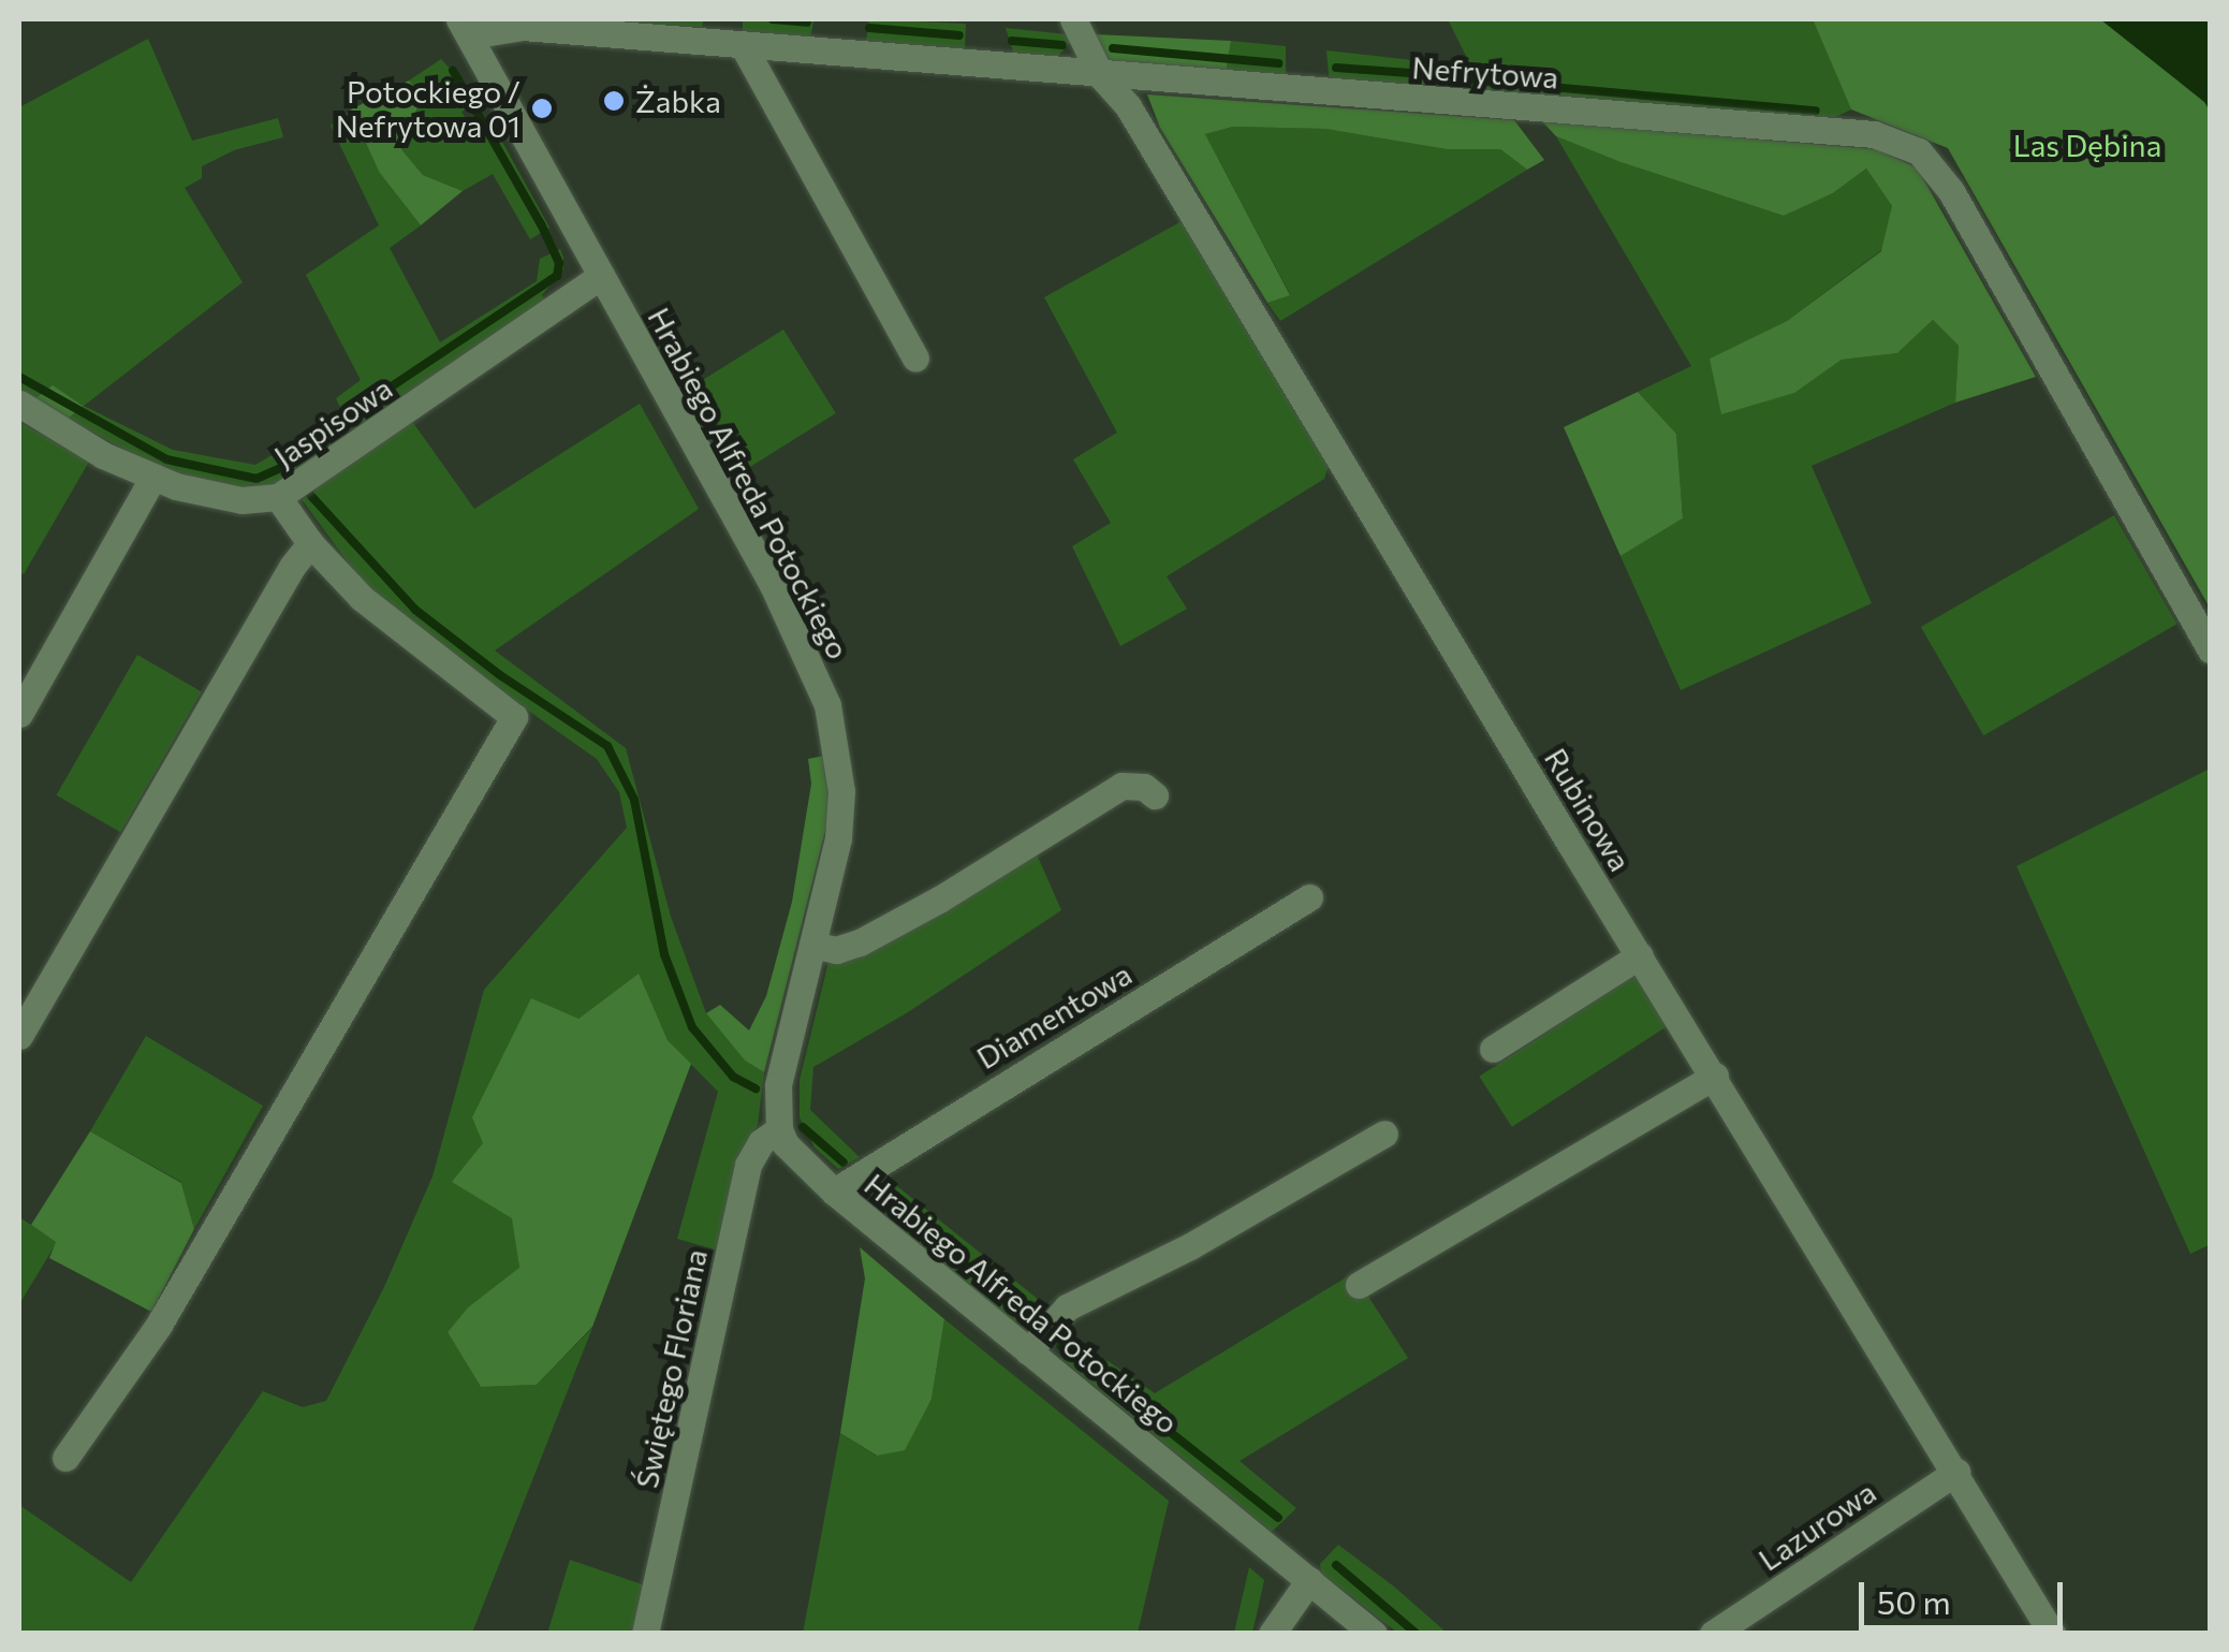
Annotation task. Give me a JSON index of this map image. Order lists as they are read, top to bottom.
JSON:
{
  "streets": {
    "street": [
      "Nefrytowa",
      "Jaspisowa",
      "Hrabiego Alfreda Potockiego",
      "Rubinowa",
      "Diamentowa",
      "Świętego Floriana",
      "Lazurowa"
    ]
  },
  "crossings": [
    ["Nefrytowa", "Hrabiego Alfreda Potockiego"],
    ["Nefrytowa", "Rubinowa"],
    ["Jaspisowa", "Hrabiego Alfreda Potockiego"],
    ["Hrabiego Alfreda Potockiego", "Diamentowa"],
    ["Hrabiego Alfreda Potockiego", "Świętego Floriana"],
    ["Rubinowa", "Lazurowa"]
  ],
  "parks": ["Las Dębina"],
  "places": ["Żabka", "Potockiego / Nefrytowa 01"],
  "scale_bar": "50 m"
}
